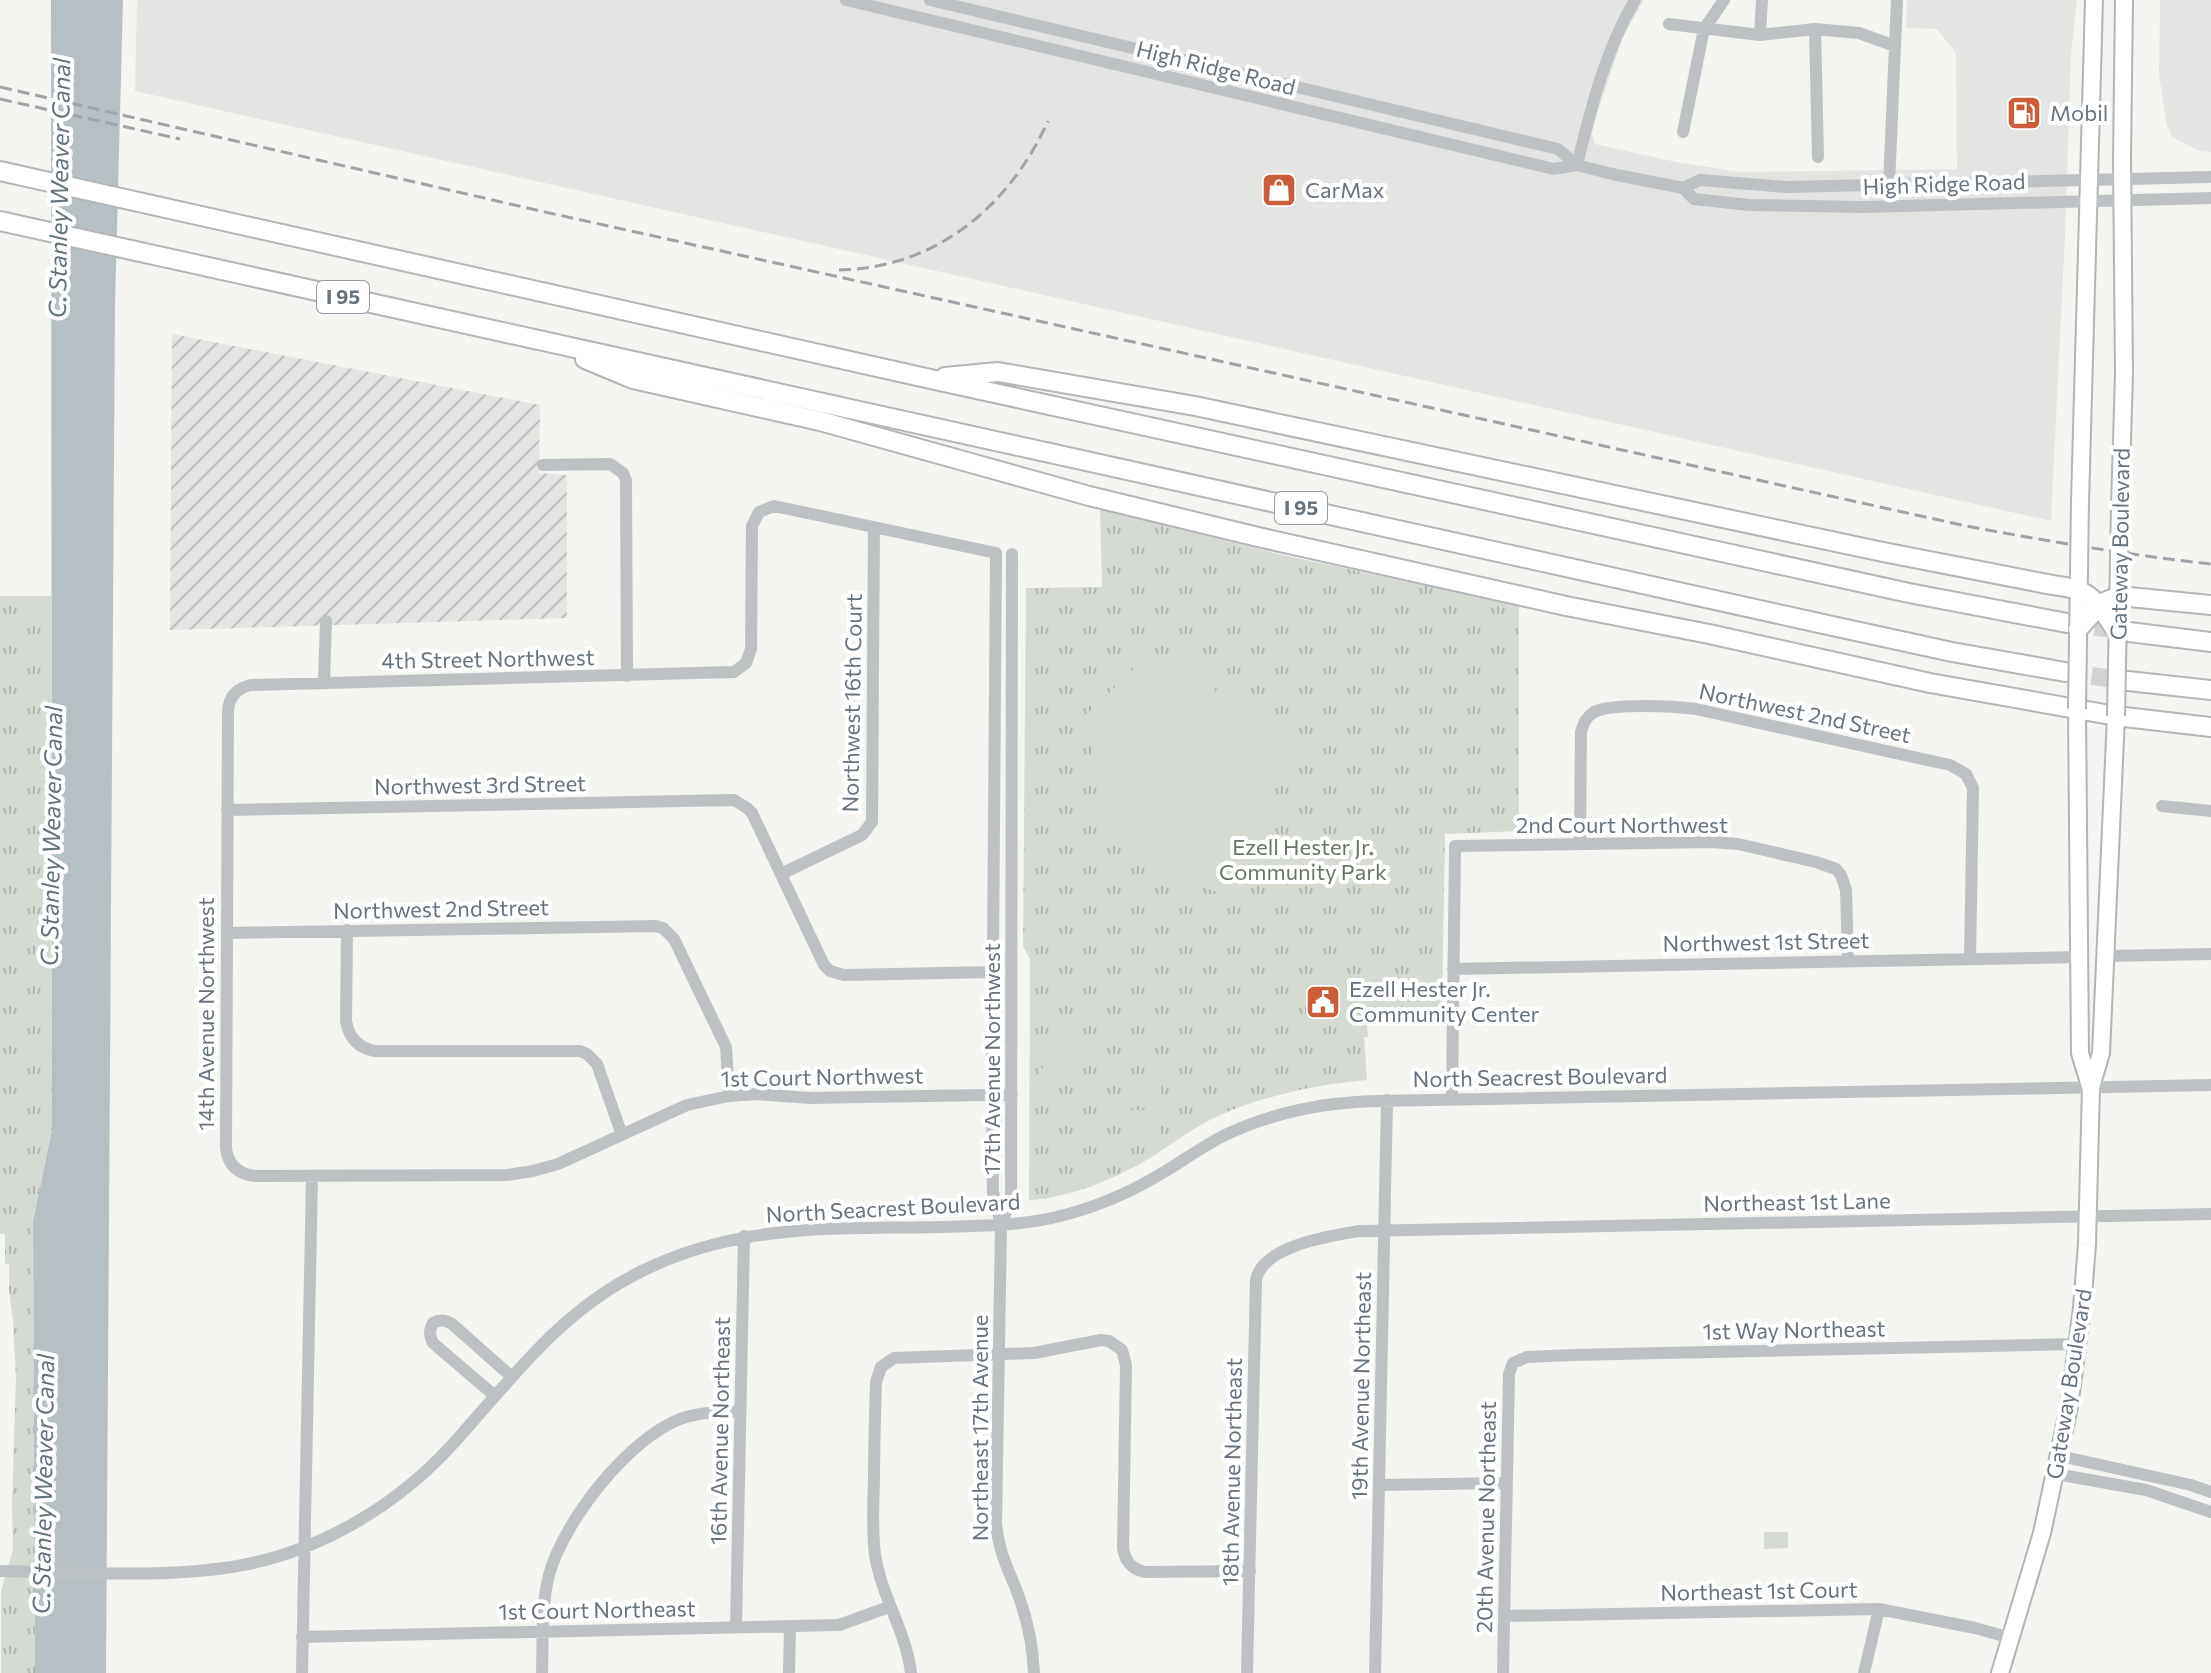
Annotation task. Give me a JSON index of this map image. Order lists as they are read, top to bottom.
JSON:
{
  "streets": {
    "highway": ["I 95"],
    "main road": ["Gateway Boulevard"],
    "street": [
      "High Ridge Road",
      "4th Street Northwest",
      "Northwest 16th Court",
      "Northwest 2nd Street",
      "Northwest 3rd Street",
      "2nd Court Northwest",
      "Northwest 1st Street",
      "14th Avenue Northwest",
      "17th Avenue Northwest",
      "1st Court Northwest",
      "North Seacrest Boulevard",
      "Northeast 1st Lane",
      "1st Way Northeast",
      "19th Avenue Northeast",
      "Northeast 17th Avenue",
      "16th Avenue Northeast",
      "18th Avenue Northeast",
      "20th Avenue Northeast",
      "Northeast 1st Court",
      "1st Court Northeast"
    ]
  },
  "crossings": [
    ["High Ridge Road", "Gateway Boulevard"],
    ["I 95", "Gateway Boulevard"],
    ["Gateway Boulevard", "Northwest 1st Street"],
    ["Gateway Boulevard", "North Seacrest Boulevard"],
    ["Gateway Boulevard", "Northeast 1st Lane"],
    ["Gateway Boulevard", "1st Way Northeast"],
    ["Gateway Boulevard", "Northeast 1st Court"],
    ["4th Street Northwest", "Northwest 16th Court"],
    ["4th Street Northwest", "14th Avenue Northwest"],
    ["4th Street Northwest", "17th Avenue Northwest"],
    ["Northwest 16th Court", "Northwest 3rd Street"],
    ["Northwest 16th Court", "17th Avenue Northwest"],
    ["Northwest 2nd Street", "2nd Court Northwest"],
    ["Northwest 2nd Street", "Northwest 1st Street"],
    ["Northwest 2nd Street", "14th Avenue Northwest"],
    ["Northwest 2nd Street", "1st Court Northwest"],
    ["Northwest 3rd Street", "14th Avenue Northwest"],
    ["2nd Court Northwest", "Northwest 1st Street"],
    ["14th Avenue Northwest", "1st Court Northwest"],
    ["17th Avenue Northwest", "1st Court Northwest"],
    ["17th Avenue Northwest", "North Seacrest Boulevard"],
    ["17th Avenue Northwest", "Northeast 17th Avenue"],
    ["North Seacrest Boulevard", "19th Avenue Northeast"],
    ["North Seacrest Boulevard", "Northeast 17th Avenue"],
    ["North Seacrest Boulevard", "16th Avenue Northeast"],
    ["Northeast 1st Lane", "19th Avenue Northeast"],
    ["Northeast 1st Lane", "18th Avenue Northeast"],
    ["1st Way Northeast", "20th Avenue Northeast"],
    ["16th Avenue Northeast", "1st Court Northeast"],
    ["20th Avenue Northeast", "Northeast 1st Court"]
  ],
  "water": ["C. Stanley Weaver Canal"],
  "parks": ["Ezell Hester Jr. Community Park"],
  "places": {
    "fuel station": ["Mobil"],
    "shop": ["CarMax"],
    "public building": ["Ezell Hester Jr. Community Center"]
  }
}
